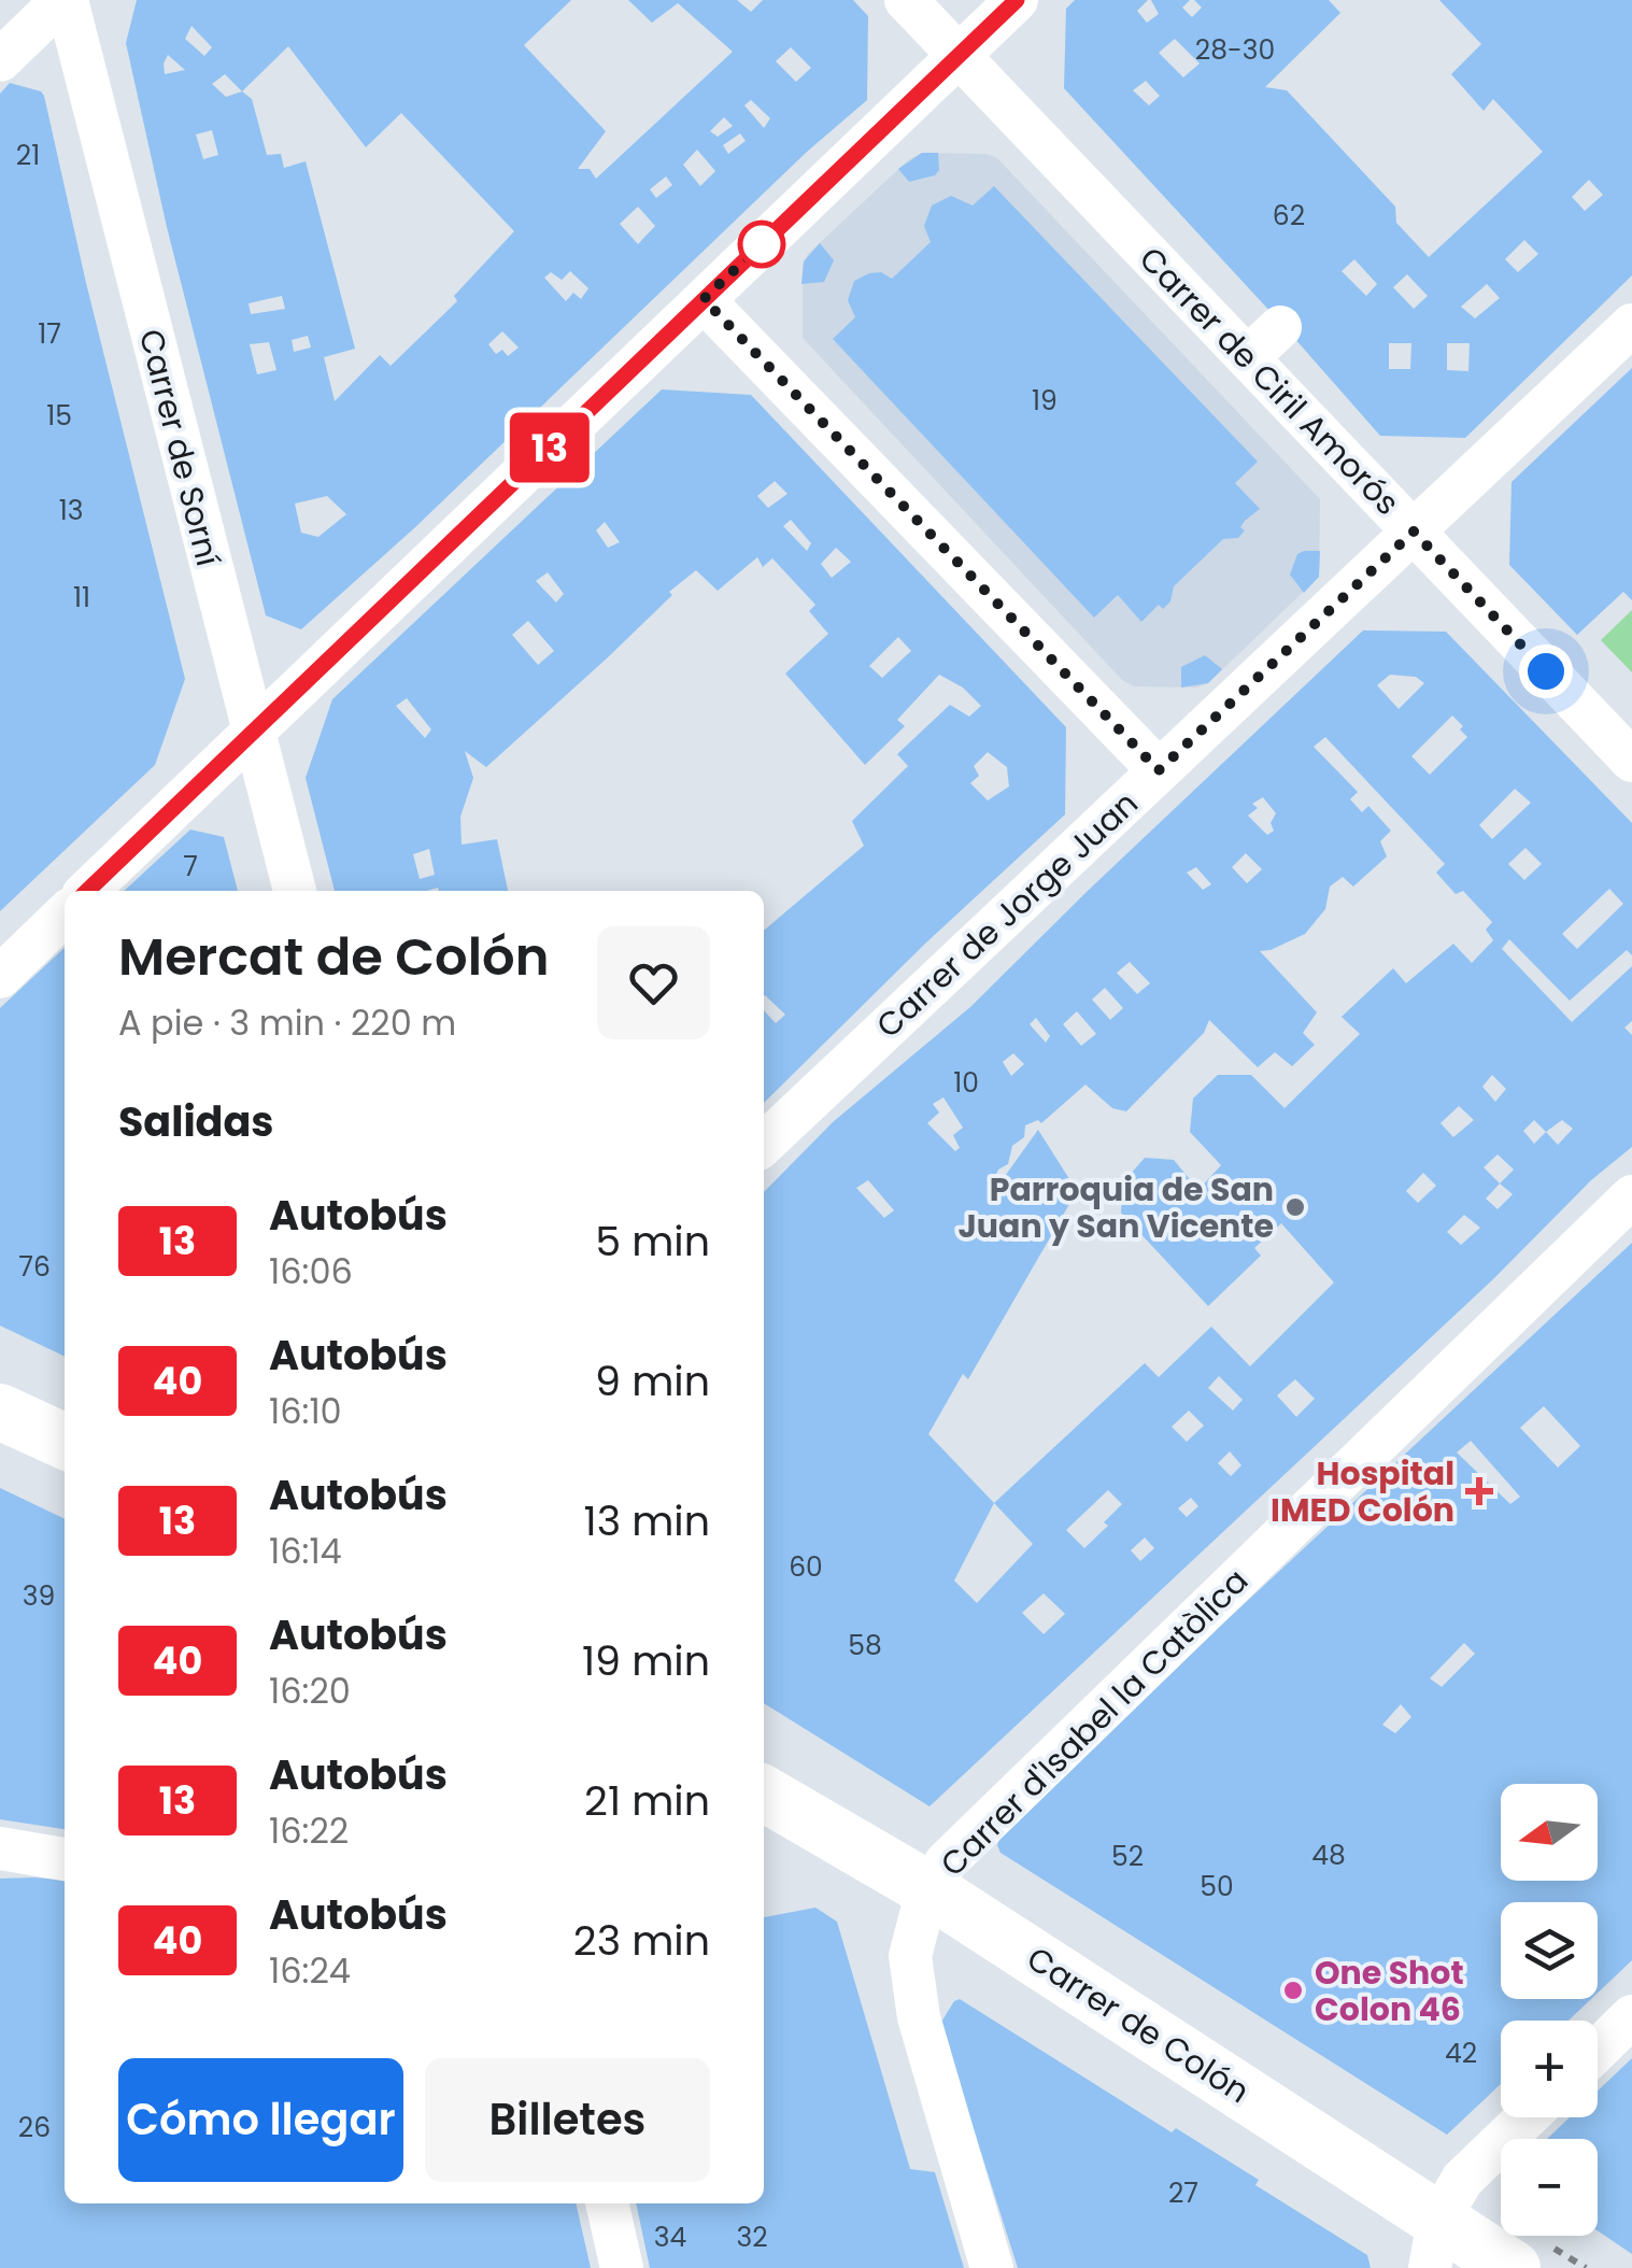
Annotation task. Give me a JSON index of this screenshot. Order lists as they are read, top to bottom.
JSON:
{
  "streets": {
    "main road": ["Carrer de Colón"],
    "street": [
      "Carrer de Ciril Amorós",
      "Carrer de Sorní",
      "Carrer de Jorge Juan",
      "Carrer d'Isabel la Catòlica"
    ]
  },
  "crossings": [
    ["Carrer de Ciril Amorós", "Carrer de Jorge Juan"],
    ["Carrer d'Isabel la Catòlica", "Carrer de Colón"]
  ],
  "places": {
    "other": ["Parroquia de San Juan y San Vicente", "One Shot Colon 46"],
    "health": ["Hospital IMED Colón"]
  },
  "lines": ["bus line 13"],
  "house_numbers": [
    "28-30",
    "21",
    "62",
    "17",
    "19",
    "15",
    "13",
    "11",
    "7",
    "10",
    "76",
    "60",
    "39",
    "58",
    "48",
    "52",
    "50",
    "42",
    "26",
    "27",
    "34",
    "32"
  ],
  "north": "left",
  "page": {
    "on_map": "13",
    "heading": [
      ["Mercat de Colón", "A pie · 3 min · 220 m"],
      "Salidas"
    ],
    "list": [
      {
        "mark": "13",
        "name": "Autobús",
        "note": "16:06",
        "value": "5 min"
      },
      {
        "mark": "40",
        "name": "Autobús",
        "note": "16:10",
        "value": "9 min"
      },
      {
        "mark": "13",
        "name": "Autobús",
        "note": "16:14",
        "value": "13 min"
      },
      {
        "mark": "40",
        "name": "Autobús",
        "note": "16:20",
        "value": "19 min"
      },
      {
        "mark": "13",
        "name": "Autobús",
        "note": "16:22",
        "value": "21 min"
      },
      {
        "mark": "40",
        "name": "Autobús",
        "note": "16:24",
        "value": "23 min"
      }
    ],
    "map_buttons": ["+", "−"],
    "buttons": ["Cómo llegar", "Billetes"]
  }
}
